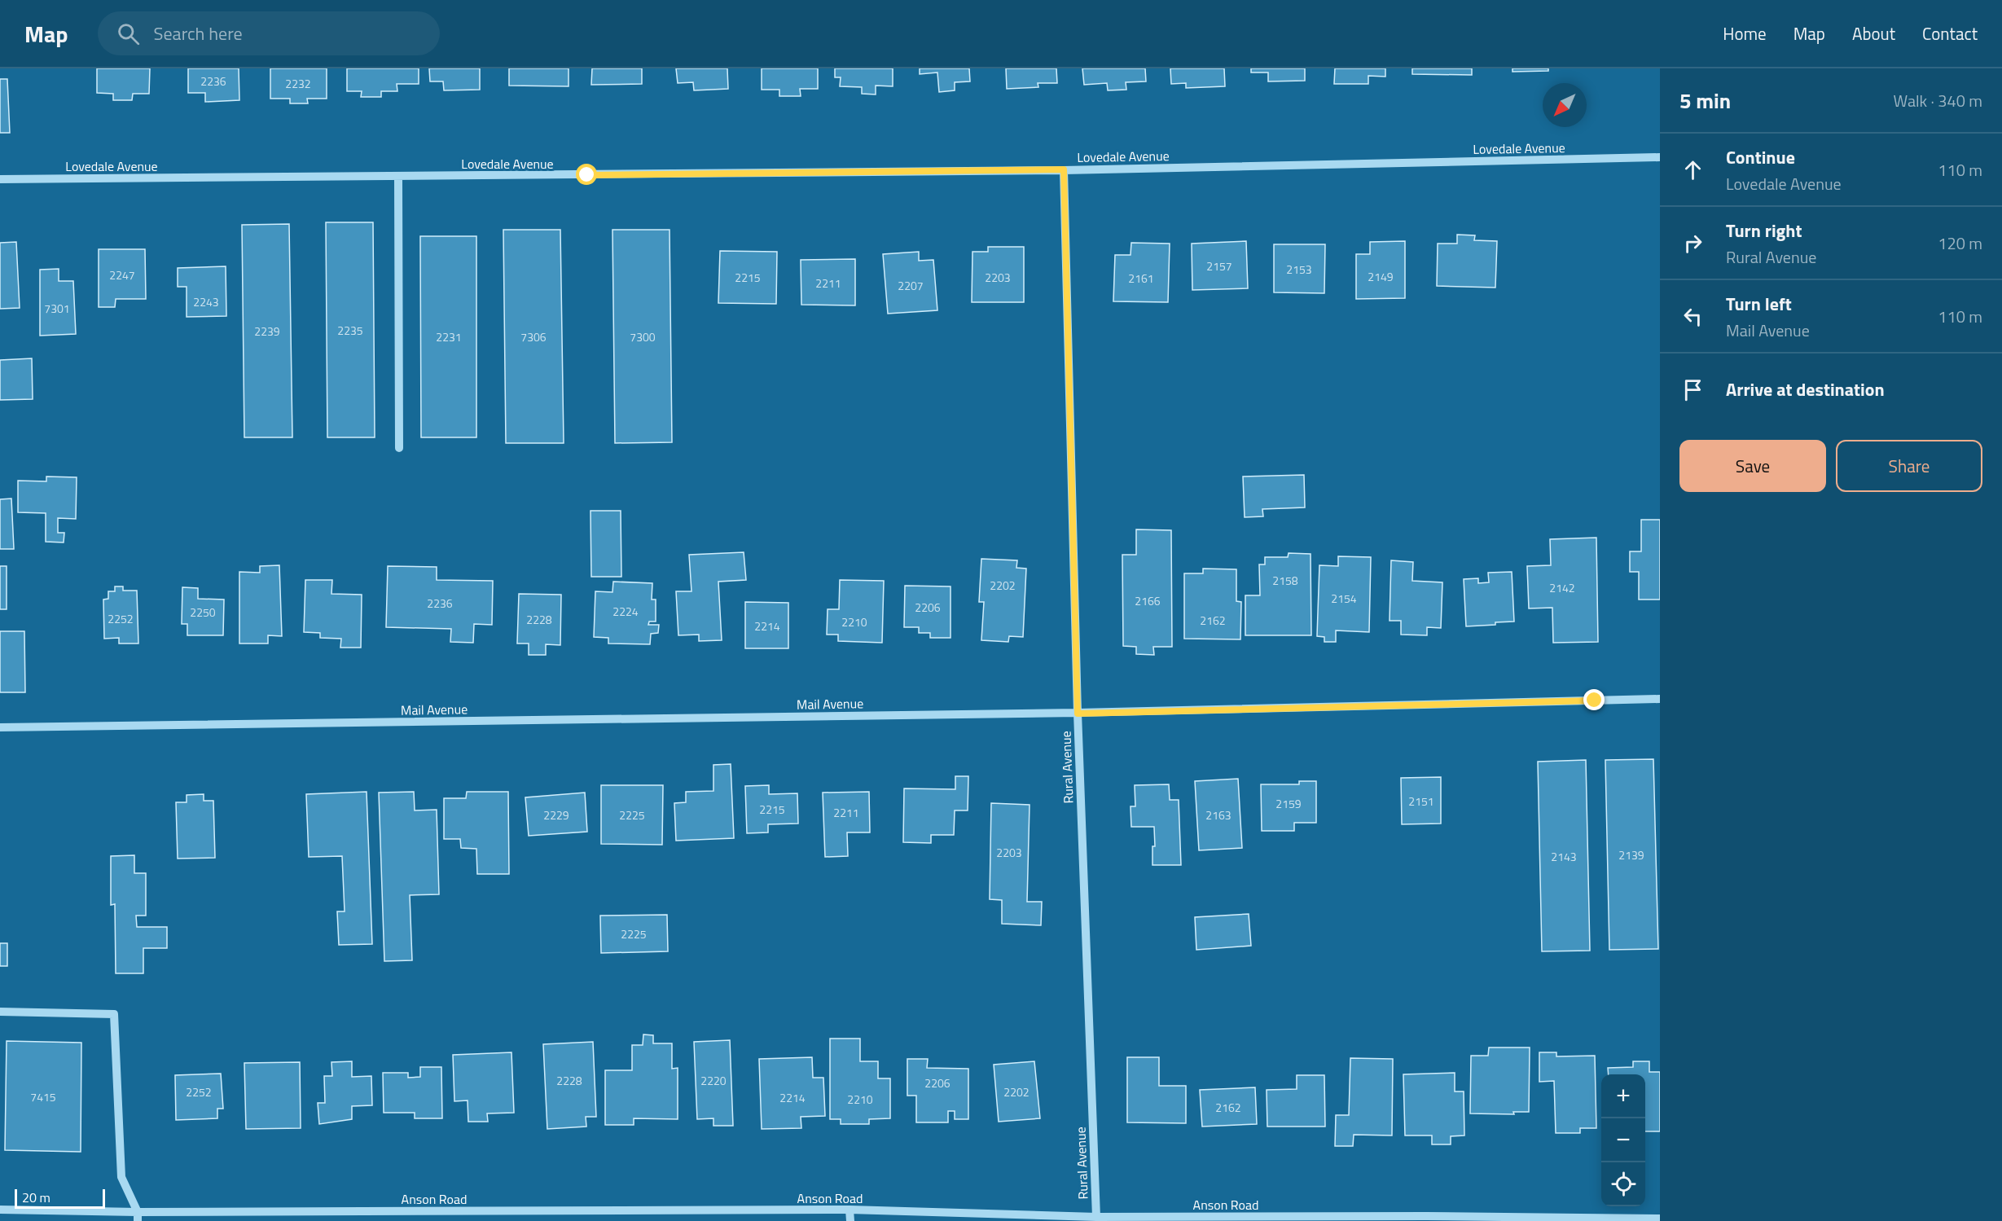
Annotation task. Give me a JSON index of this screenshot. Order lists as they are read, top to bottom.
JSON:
{
  "streets": {
    "street": [
      "Lovedale Avenue",
      "Mail Avenue",
      "Rural Avenue",
      "Anson Road"
    ]
  },
  "crossings": [
    ["Lovedale Avenue", "Rural Avenue"],
    ["Mail Avenue", "Rural Avenue"],
    ["Rural Avenue", "Anson Road"]
  ],
  "house_numbers": [
    "2236",
    "2232",
    "2157",
    "2153",
    "2247",
    "2149",
    "2215",
    "2203",
    "2161",
    "2211",
    "2207",
    "2243",
    "7301",
    "2235",
    "2239",
    "2231",
    "7306",
    "7300",
    "2158",
    "2202",
    "2142",
    "2154",
    "2166",
    "2236",
    "2206",
    "2224",
    "2250",
    "2252",
    "2228",
    "2162",
    "2210",
    "2214",
    "2151",
    "2159",
    "2215",
    "2211",
    "2229",
    "2225",
    "2163",
    "2203",
    "2139",
    "2143",
    "2225",
    "2228",
    "2220",
    "2206",
    "2252",
    "2202",
    "7415",
    "2214",
    "2210",
    "2162"
  ],
  "scale_bar": "20 m",
  "north": "bottom left",
  "page": {
    "header": "Map",
    "search": "Search here",
    "nav": [
      "Home",
      "Map",
      "About",
      "Contact"
    ],
    "heading": ["5 min", "Walk · 340 m"],
    "list": [
      ["Continue", "Lovedale Avenue", "110 m"],
      ["Turn right", "Rural Avenue", "120 m"],
      ["Turn left", "Mail Avenue", "110 m"],
      "Arrive at destination"
    ],
    "buttons": ["Save", "Share"],
    "map_buttons": ["+", "−"],
    "scale": "20 m"
  }
}
